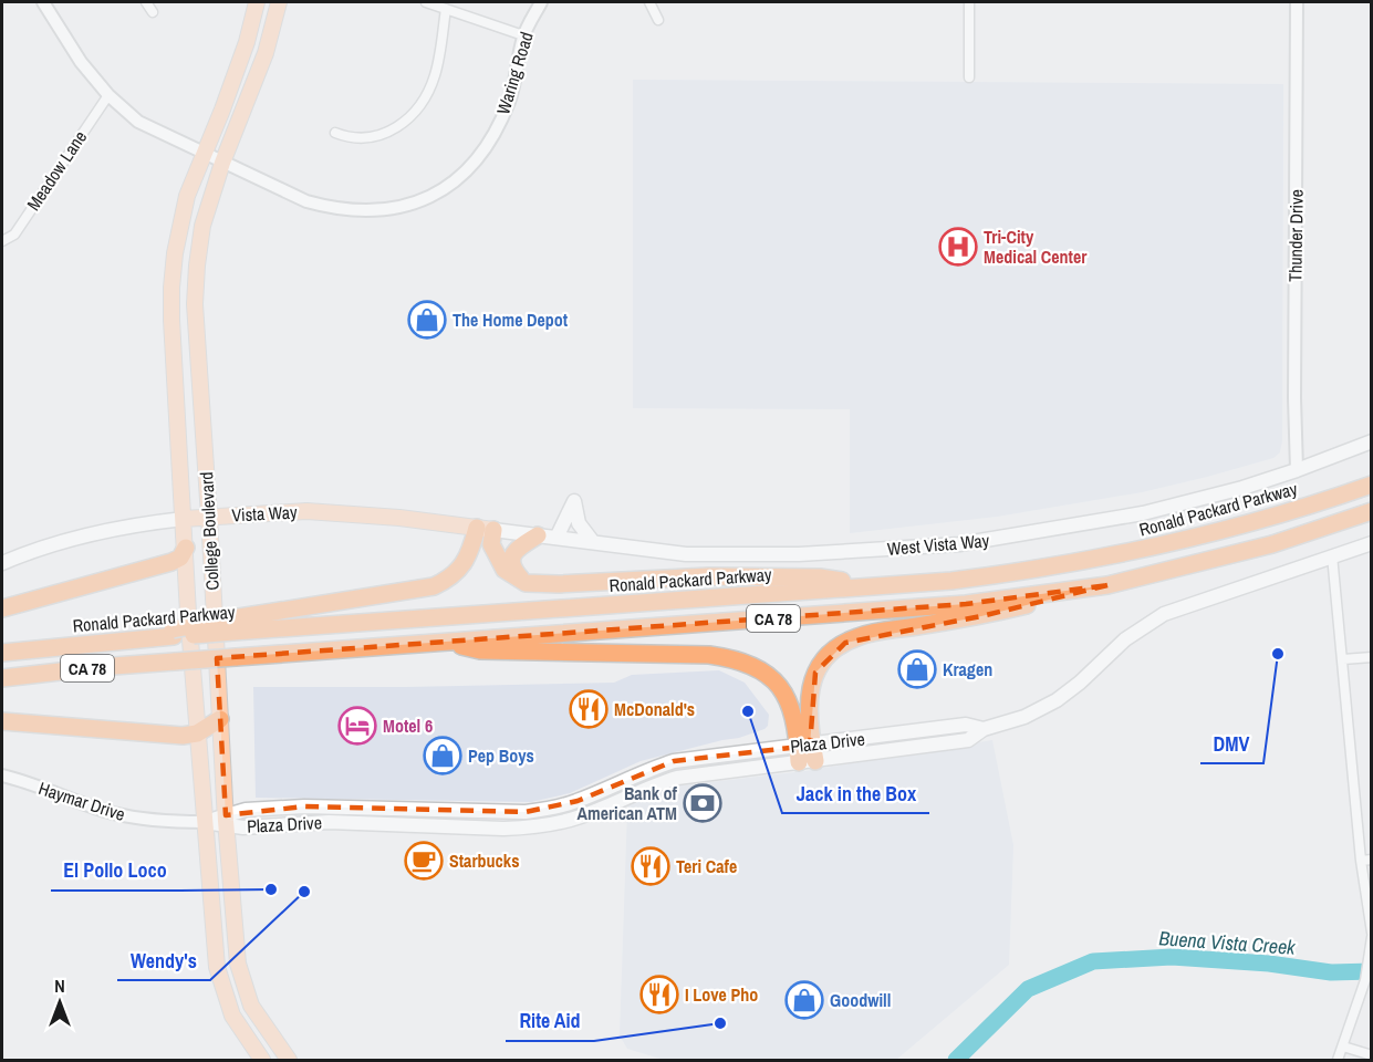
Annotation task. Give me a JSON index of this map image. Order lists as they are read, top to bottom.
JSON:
{
  "streets": {
    "highway": ["Ronald Packard Parkway", "CA 78"],
    "main road": [
      "Vista Way",
      "College Boulevard",
      "West Vista Way",
      "Plaza Drive"
    ],
    "street": [
      "Waring Road",
      "Meadow Lane",
      "Thunder Drive",
      "Haymar Drive"
    ]
  },
  "crossings": [
    ["Waring Road", "Meadow Lane"],
    ["Waring Road", "College Boulevard"],
    ["Thunder Drive", "West Vista Way"],
    ["Vista Way", "College Boulevard"],
    ["Vista Way", "West Vista Way"],
    ["College Boulevard", "Plaza Drive"],
    ["College Boulevard", "Haymar Drive"],
    ["Plaza Drive", "Haymar Drive"]
  ],
  "water": ["Buena Vista Creek"],
  "places": {
    "hospital": ["Tri-City Medical Center"],
    "shop": [
      "The Home Depot",
      "Kragen",
      "Pep Boys",
      "Goodwill"
    ],
    "other": [
      "DMV",
      "Jack in the Box",
      "El Pollo Loco",
      "Wendy's",
      "Rite Aid"
    ],
    "restaurant": ["McDonald's", "Teri Cafe", "I Love Pho"],
    "hotel": ["Motel 6"],
    "bank": ["Bank of American ATM"],
    "cafe": ["Starbucks"]
  },
  "north": "top"
}
